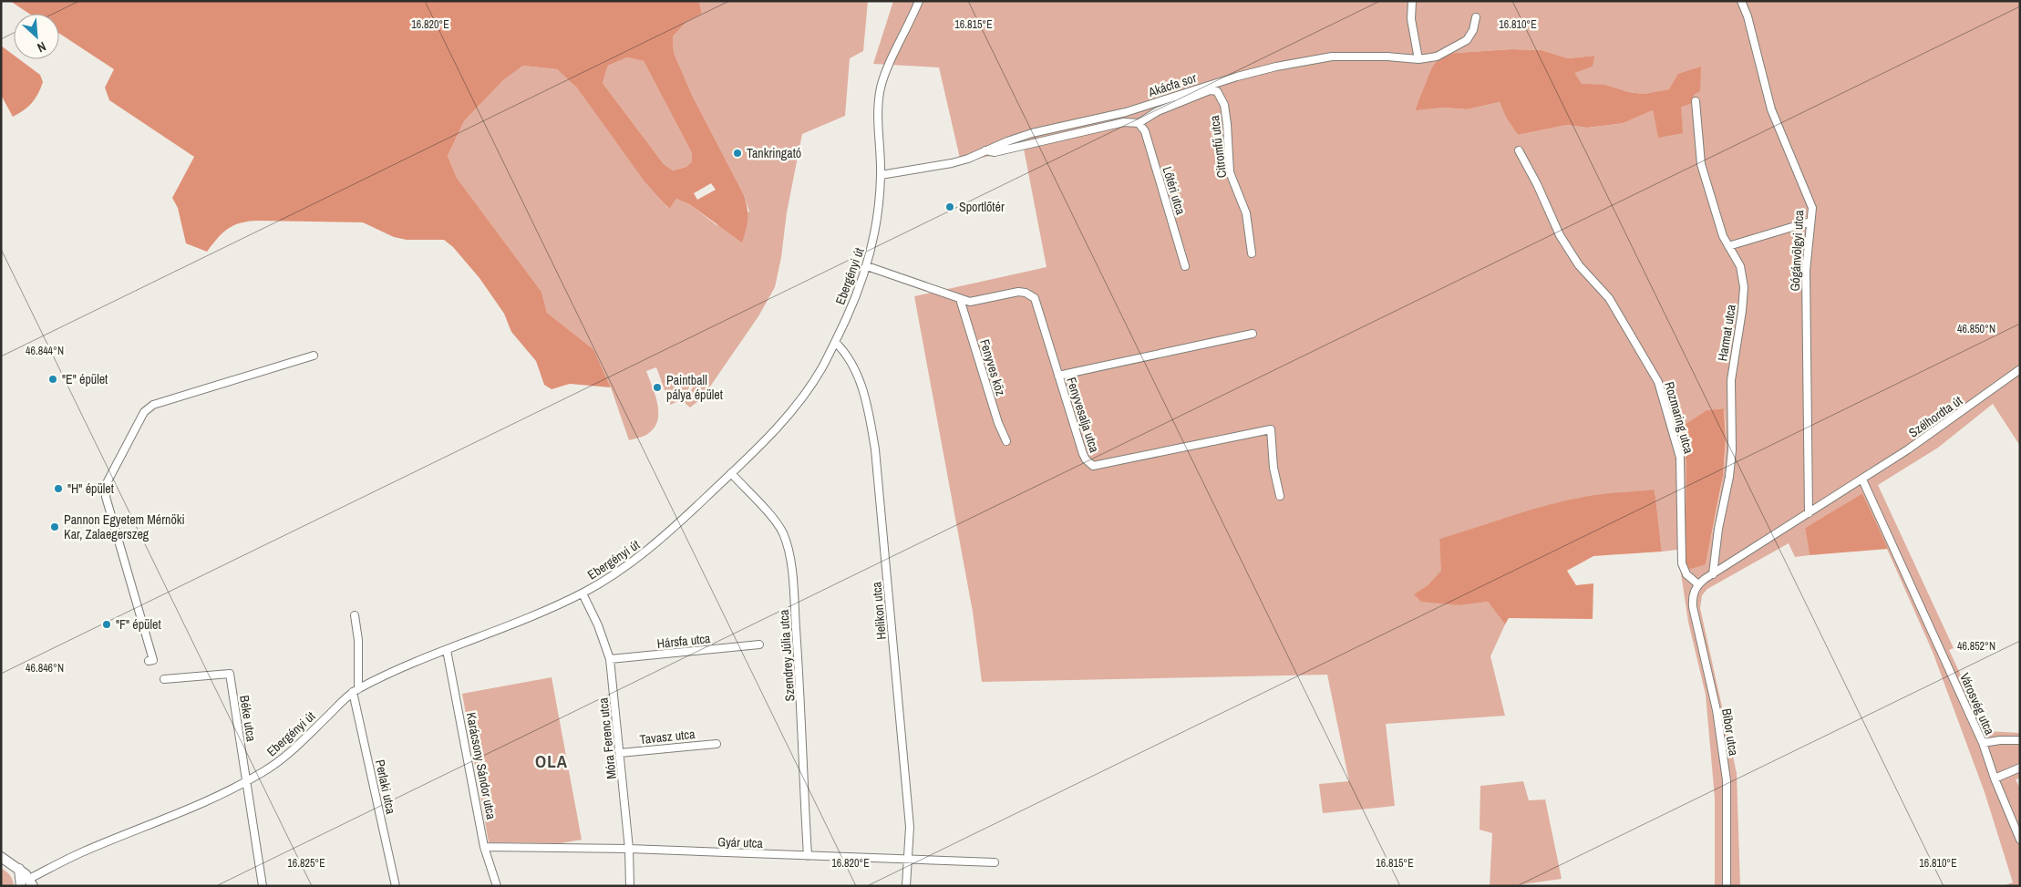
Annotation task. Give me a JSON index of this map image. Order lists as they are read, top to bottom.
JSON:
{
  "streets": {
    "street": [
      "Akácfa sor",
      "Citromfű utca",
      "Lőtéri utca",
      "Gógánvölgyi utca",
      "Ebergényi út",
      "Harmat utca",
      "Fenyves köz",
      "Fenyvesalja utca",
      "Szélhordta út",
      "Rozmaring utca",
      "Helikon utca",
      "Hársfa utca",
      "Szendrey Júlia utca",
      "Városvég utca",
      "Béke utca",
      "Bíbor utca",
      "Tavasz utca",
      "Móra Ferenc utca",
      "Karácsony Sándor utca",
      "Perlaki utca",
      "Gyár utca"
    ]
  },
  "crossings": [
    ["Akácfa sor", "Ebergényi út"],
    ["Citromfű utca", "Lőtéri utca"],
    ["Ebergényi út", "Fenyvesalja utca"],
    ["Ebergényi út", "Helikon utca"],
    ["Ebergényi út", "Szendrey Júlia utca"],
    ["Ebergényi út", "Béke utca"],
    ["Ebergényi út", "Móra Ferenc utca"],
    ["Ebergényi út", "Karácsony Sándor utca"],
    ["Ebergényi út", "Perlaki utca"],
    ["Fenyves köz", "Fenyvesalja utca"],
    ["Szélhordta út", "Városvég utca"],
    ["Rozmaring utca", "Bíbor utca"],
    ["Helikon utca", "Gyár utca"],
    ["Hársfa utca", "Móra Ferenc utca"],
    ["Szendrey Júlia utca", "Gyár utca"],
    ["Tavasz utca", "Móra Ferenc utca"],
    ["Móra Ferenc utca", "Gyár utca"],
    ["Karácsony Sándor utca", "Gyár utca"]
  ],
  "districts": ["OLA"],
  "places": [
    "Tankringató",
    "Sportlőtér",
    "\"E\" épület",
    "Paintball pálya épület",
    "\"H\" épület",
    "Pannon Egyetem Mérnöki Kar, Zalaegerszeg",
    "\"F\" épület"
  ],
  "north": "bottom right",
  "coordinates": [
    "16.820°E",
    "16.815°E",
    "16.810°E",
    "46.850°N",
    "46.844°N",
    "46.852°N",
    "46.846°N",
    "16.825°E"
  ]
}
